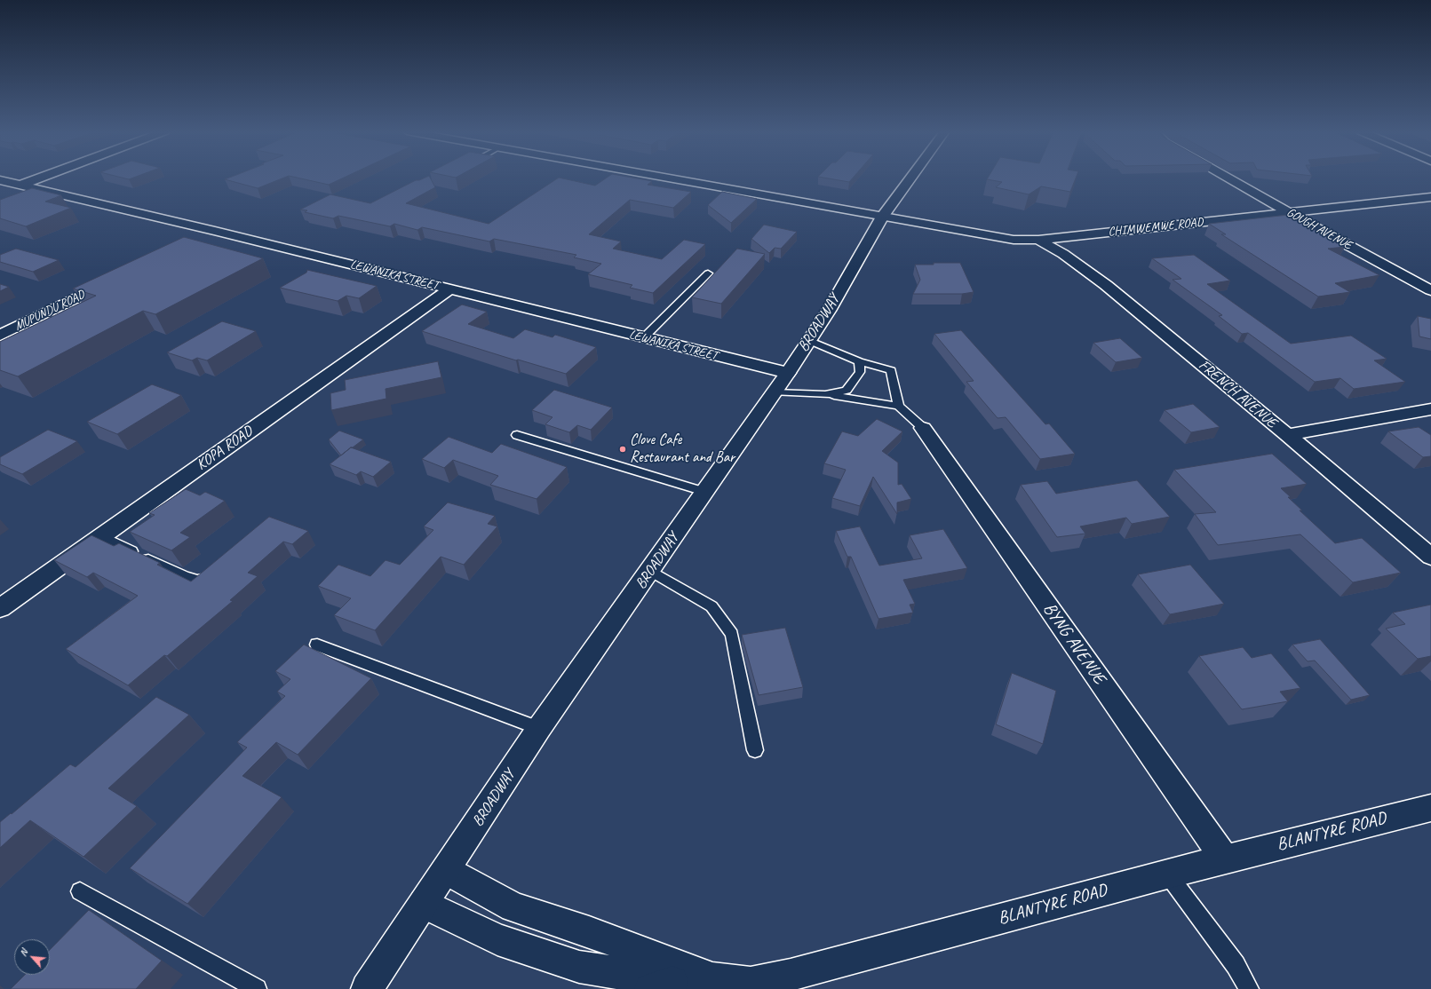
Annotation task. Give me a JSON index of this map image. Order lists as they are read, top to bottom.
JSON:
{
  "streets": {
    "street": [
      "CHIMWEMWE ROAD",
      "GOUGH AVENUE",
      "LEWANIKA STREET",
      "MUPUNDU ROAD",
      "BROADWAY",
      "FRENCH AVENUE",
      "KOPA ROAD",
      "BYNG AVENUE",
      "BLANTYRE ROAD"
    ]
  },
  "crossings": [
    ["CHIMWEMWE ROAD", "GOUGH AVENUE"],
    ["CHIMWEMWE ROAD", "BROADWAY"],
    ["CHIMWEMWE ROAD", "FRENCH AVENUE"],
    ["LEWANIKA STREET", "BROADWAY"],
    ["LEWANIKA STREET", "KOPA ROAD"],
    ["BROADWAY", "BLANTYRE ROAD"],
    ["BYNG AVENUE", "BLANTYRE ROAD"]
  ],
  "places": ["Clove Cafe Restaurant and Bar"],
  "north": "top left"
}
